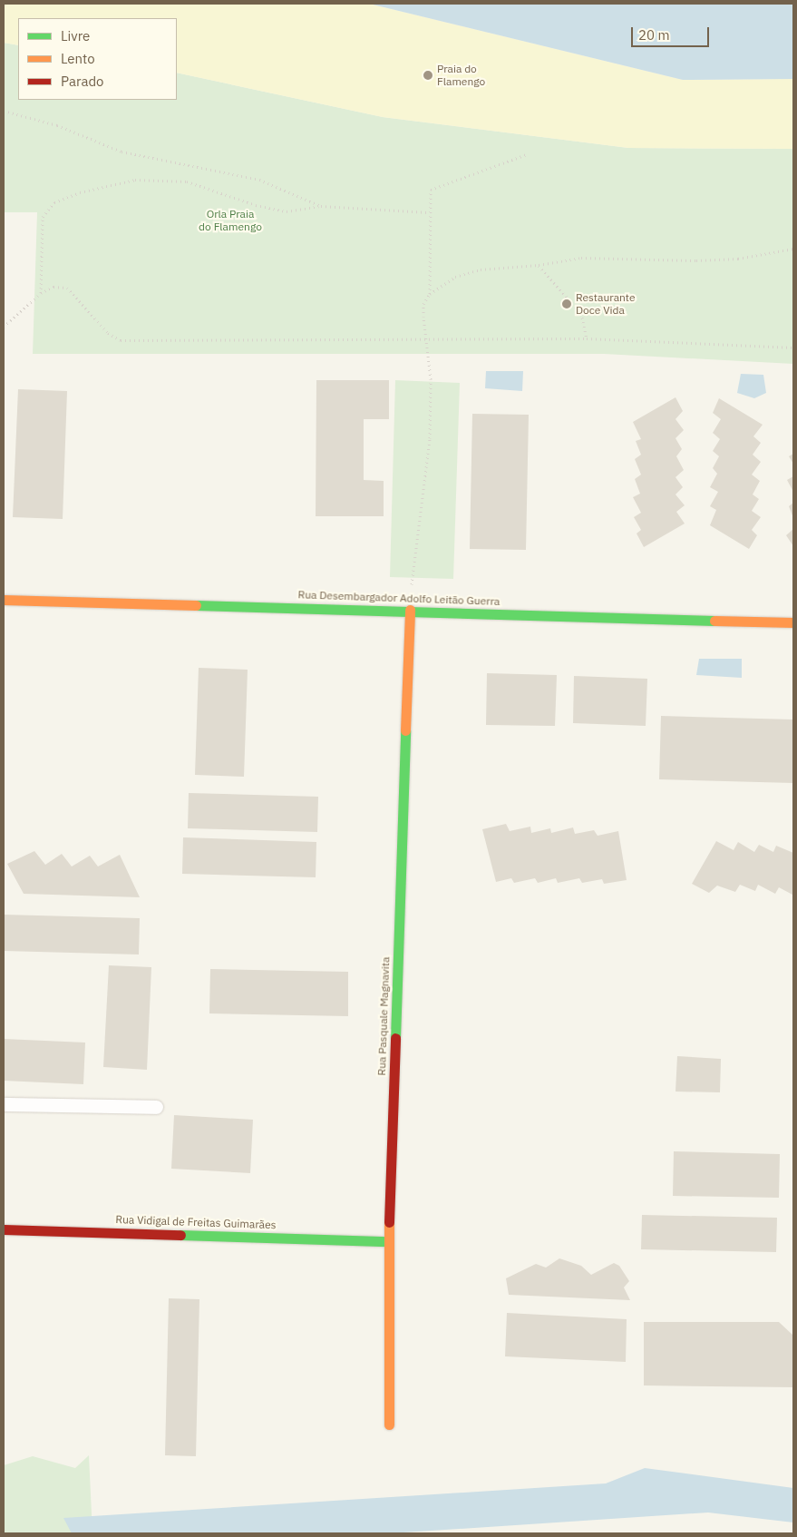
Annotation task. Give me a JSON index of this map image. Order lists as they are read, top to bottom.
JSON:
{
  "streets": {
    "street": ["Rua Desembargador Adolfo Leitão Guerra", "Rua Pasquale Magnavita", "Rua Vidigal de Freitas Guimarães"]
  },
  "crossings": [
    ["Rua Desembargador Adolfo Leitão Guerra", "Rua Pasquale Magnavita"],
    ["Rua Pasquale Magnavita", "Rua Vidigal de Freitas Guimarães"]
  ],
  "parks": ["Orla Praia do Flamengo"],
  "places": ["Praia do Flamengo", "Restaurante Doce Vida"],
  "legend": ["Livre", "Lento", "Parado"],
  "scale_bar": "20 m"
}
